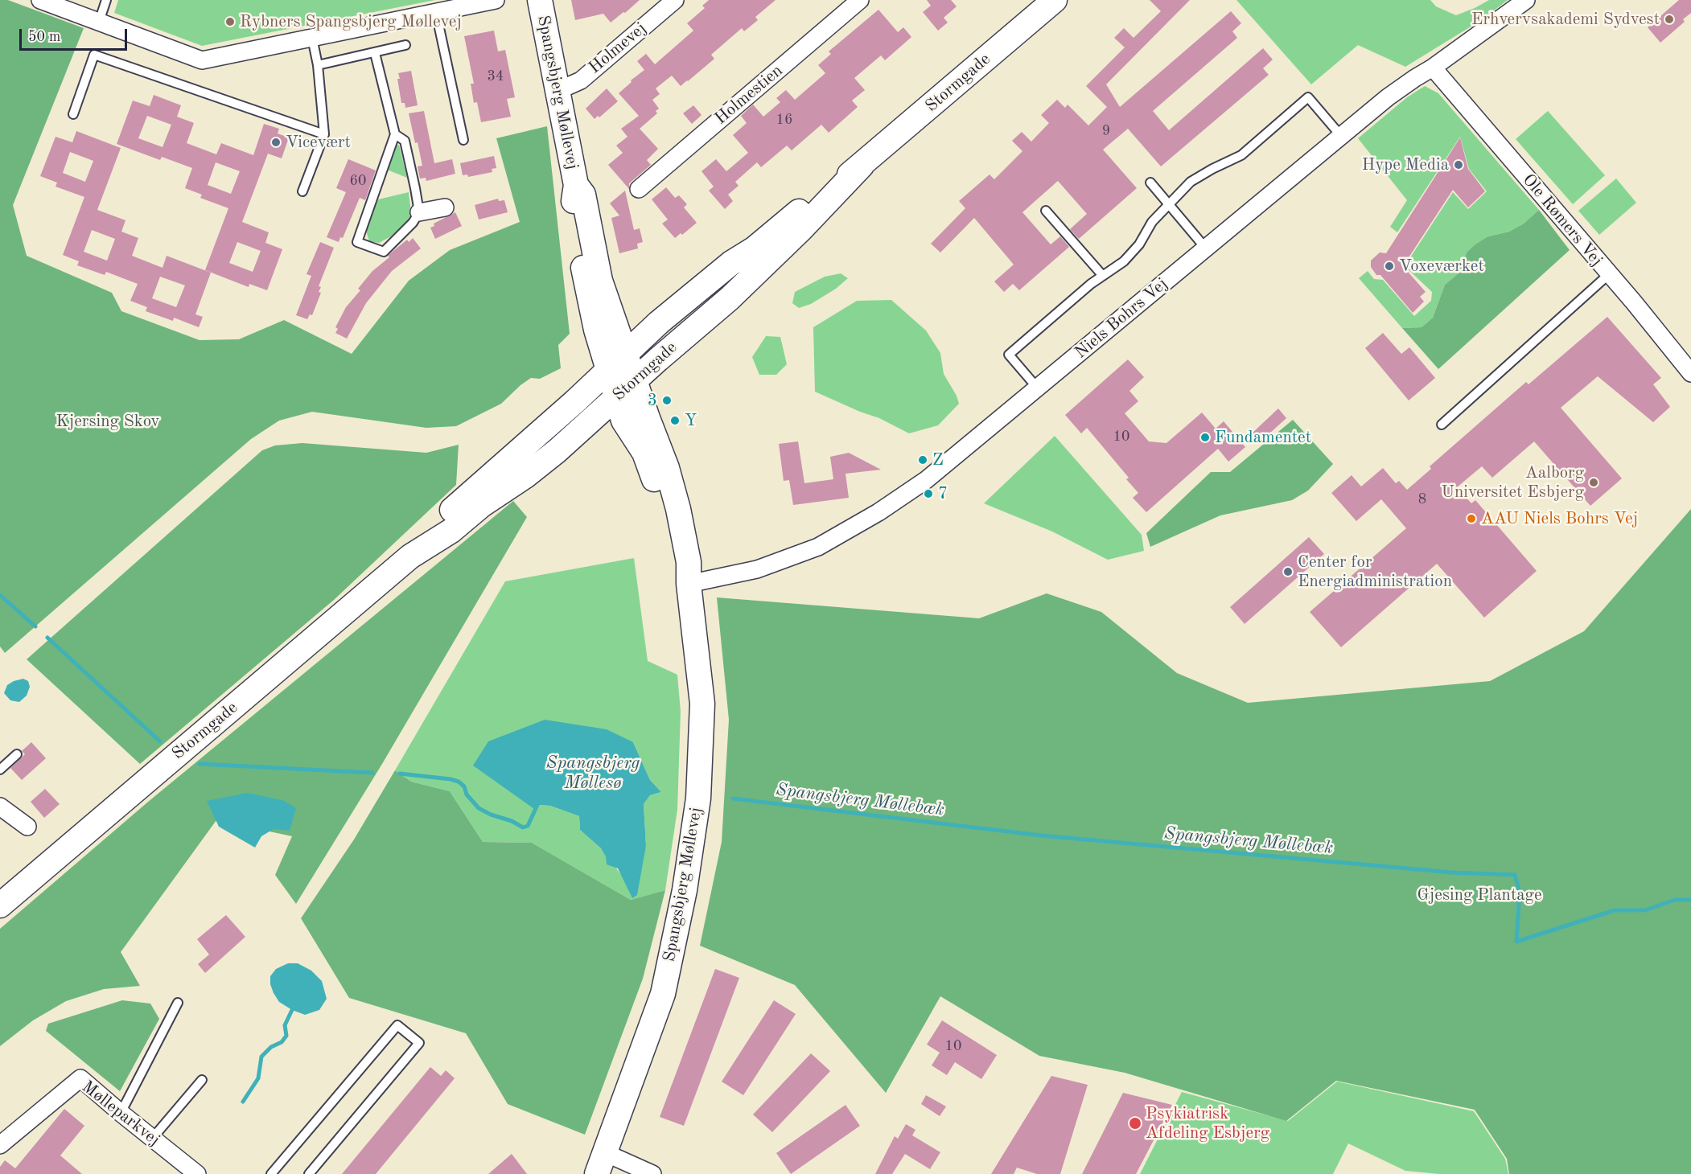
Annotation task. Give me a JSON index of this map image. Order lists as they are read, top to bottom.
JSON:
{
  "streets": {
    "street": [
      "Holmevej",
      "Stormgade",
      "Spangsbjerg Møllevej",
      "Holmestien",
      "Ole Rømers Vej",
      "Niels Bohrs Vej",
      "Mølleparkvej"
    ]
  },
  "crossings": [
    ["Holmevej", "Spangsbjerg Møllevej"],
    ["Stormgade", "Spangsbjerg Møllevej"],
    ["Spangsbjerg Møllevej", "Niels Bohrs Vej"],
    ["Ole Rømers Vej", "Niels Bohrs Vej"]
  ],
  "water": ["Spangsbjerg Møllesø", "Spangsbjerg Møllebæk"],
  "parks": ["Kjersing Skov", "Gjesing Plantage"],
  "places": [
    "Erhvervsakademi Sydvest",
    "Rybners Spangsbjerg Møllevej",
    "Vicevært",
    "Hype Media",
    "Voxeværket",
    "3",
    "Y",
    "Fundamentet",
    "Z",
    "Aalborg Universitet Esbjerg",
    "7",
    "AAU Niels Bohrs Vej",
    "Center for Energiadministration",
    "Psykiatrisk Afdeling Esbjerg"
  ],
  "house_numbers": [
    "34",
    "16",
    "9",
    "60",
    "10",
    "8",
    "10"
  ],
  "scale_bar": "50 m"
}
